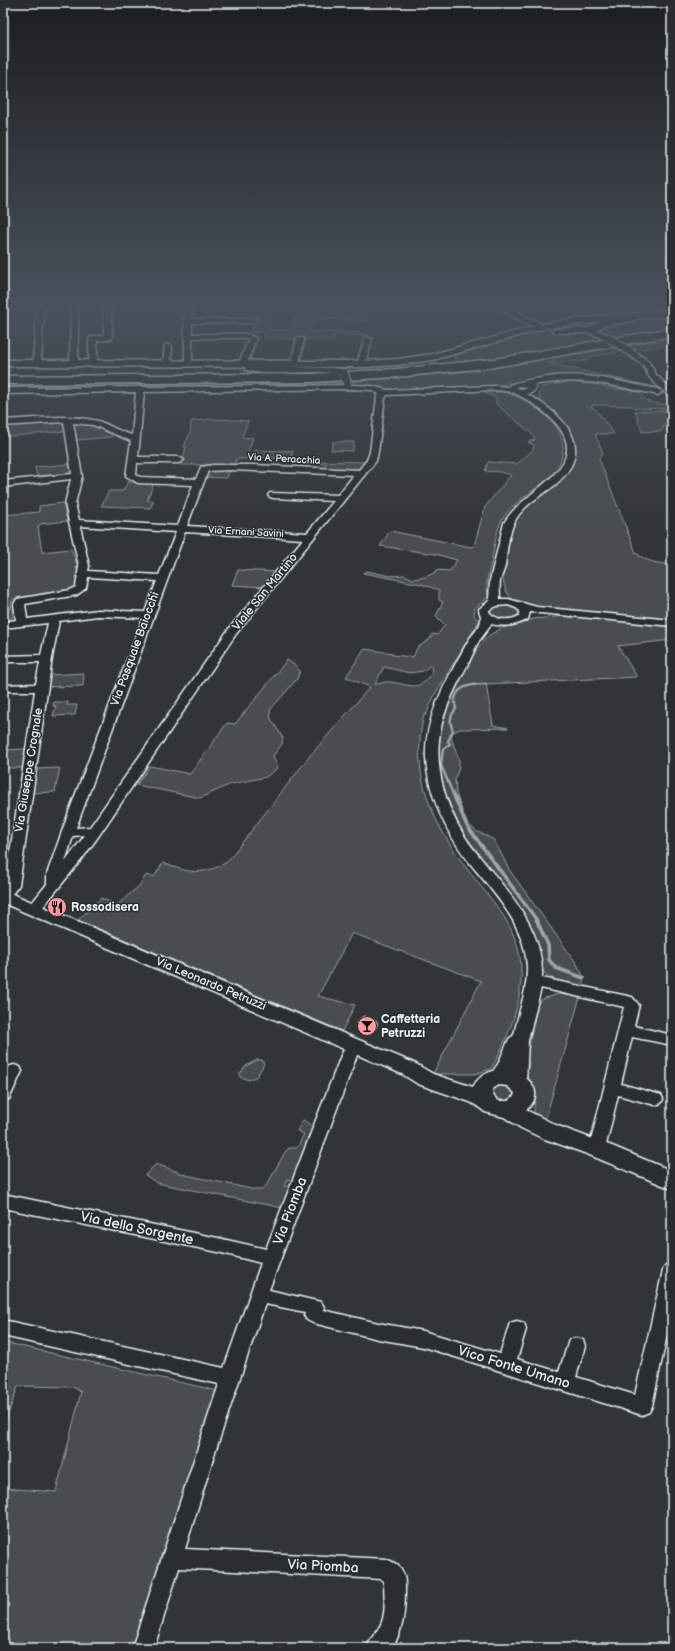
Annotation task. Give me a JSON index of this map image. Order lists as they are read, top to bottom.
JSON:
{
  "streets": {
    "main road": ["Via Leonardo Petruzzi"],
    "street": [
      "Via A. Peracchia",
      "Via Ernani Savini",
      "Viale San Martino",
      "Via Pasquale Baiocchi",
      "Via Giuseppe Crognale",
      "Via Piomba",
      "Via della Sorgente",
      "Vico Fonte Umano"
    ]
  },
  "crossings": [
    ["Via A. Peracchia", "Viale San Martino"],
    ["Via A. Peracchia", "Via Pasquale Baiocchi"],
    ["Via Ernani Savini", "Viale San Martino"],
    ["Via Ernani Savini", "Via Pasquale Baiocchi"],
    ["Viale San Martino", "Via Pasquale Baiocchi"],
    ["Viale San Martino", "Via Leonardo Petruzzi"],
    ["Via Giuseppe Crognale", "Via Leonardo Petruzzi"],
    ["Via Leonardo Petruzzi", "Via Piomba"],
    ["Via Piomba", "Via della Sorgente"],
    ["Via Piomba", "Vico Fonte Umano"]
  ],
  "places": {
    "restaurant": ["Rossodisera"],
    "bar": ["Caffetteria Petruzzi"]
  }
}
